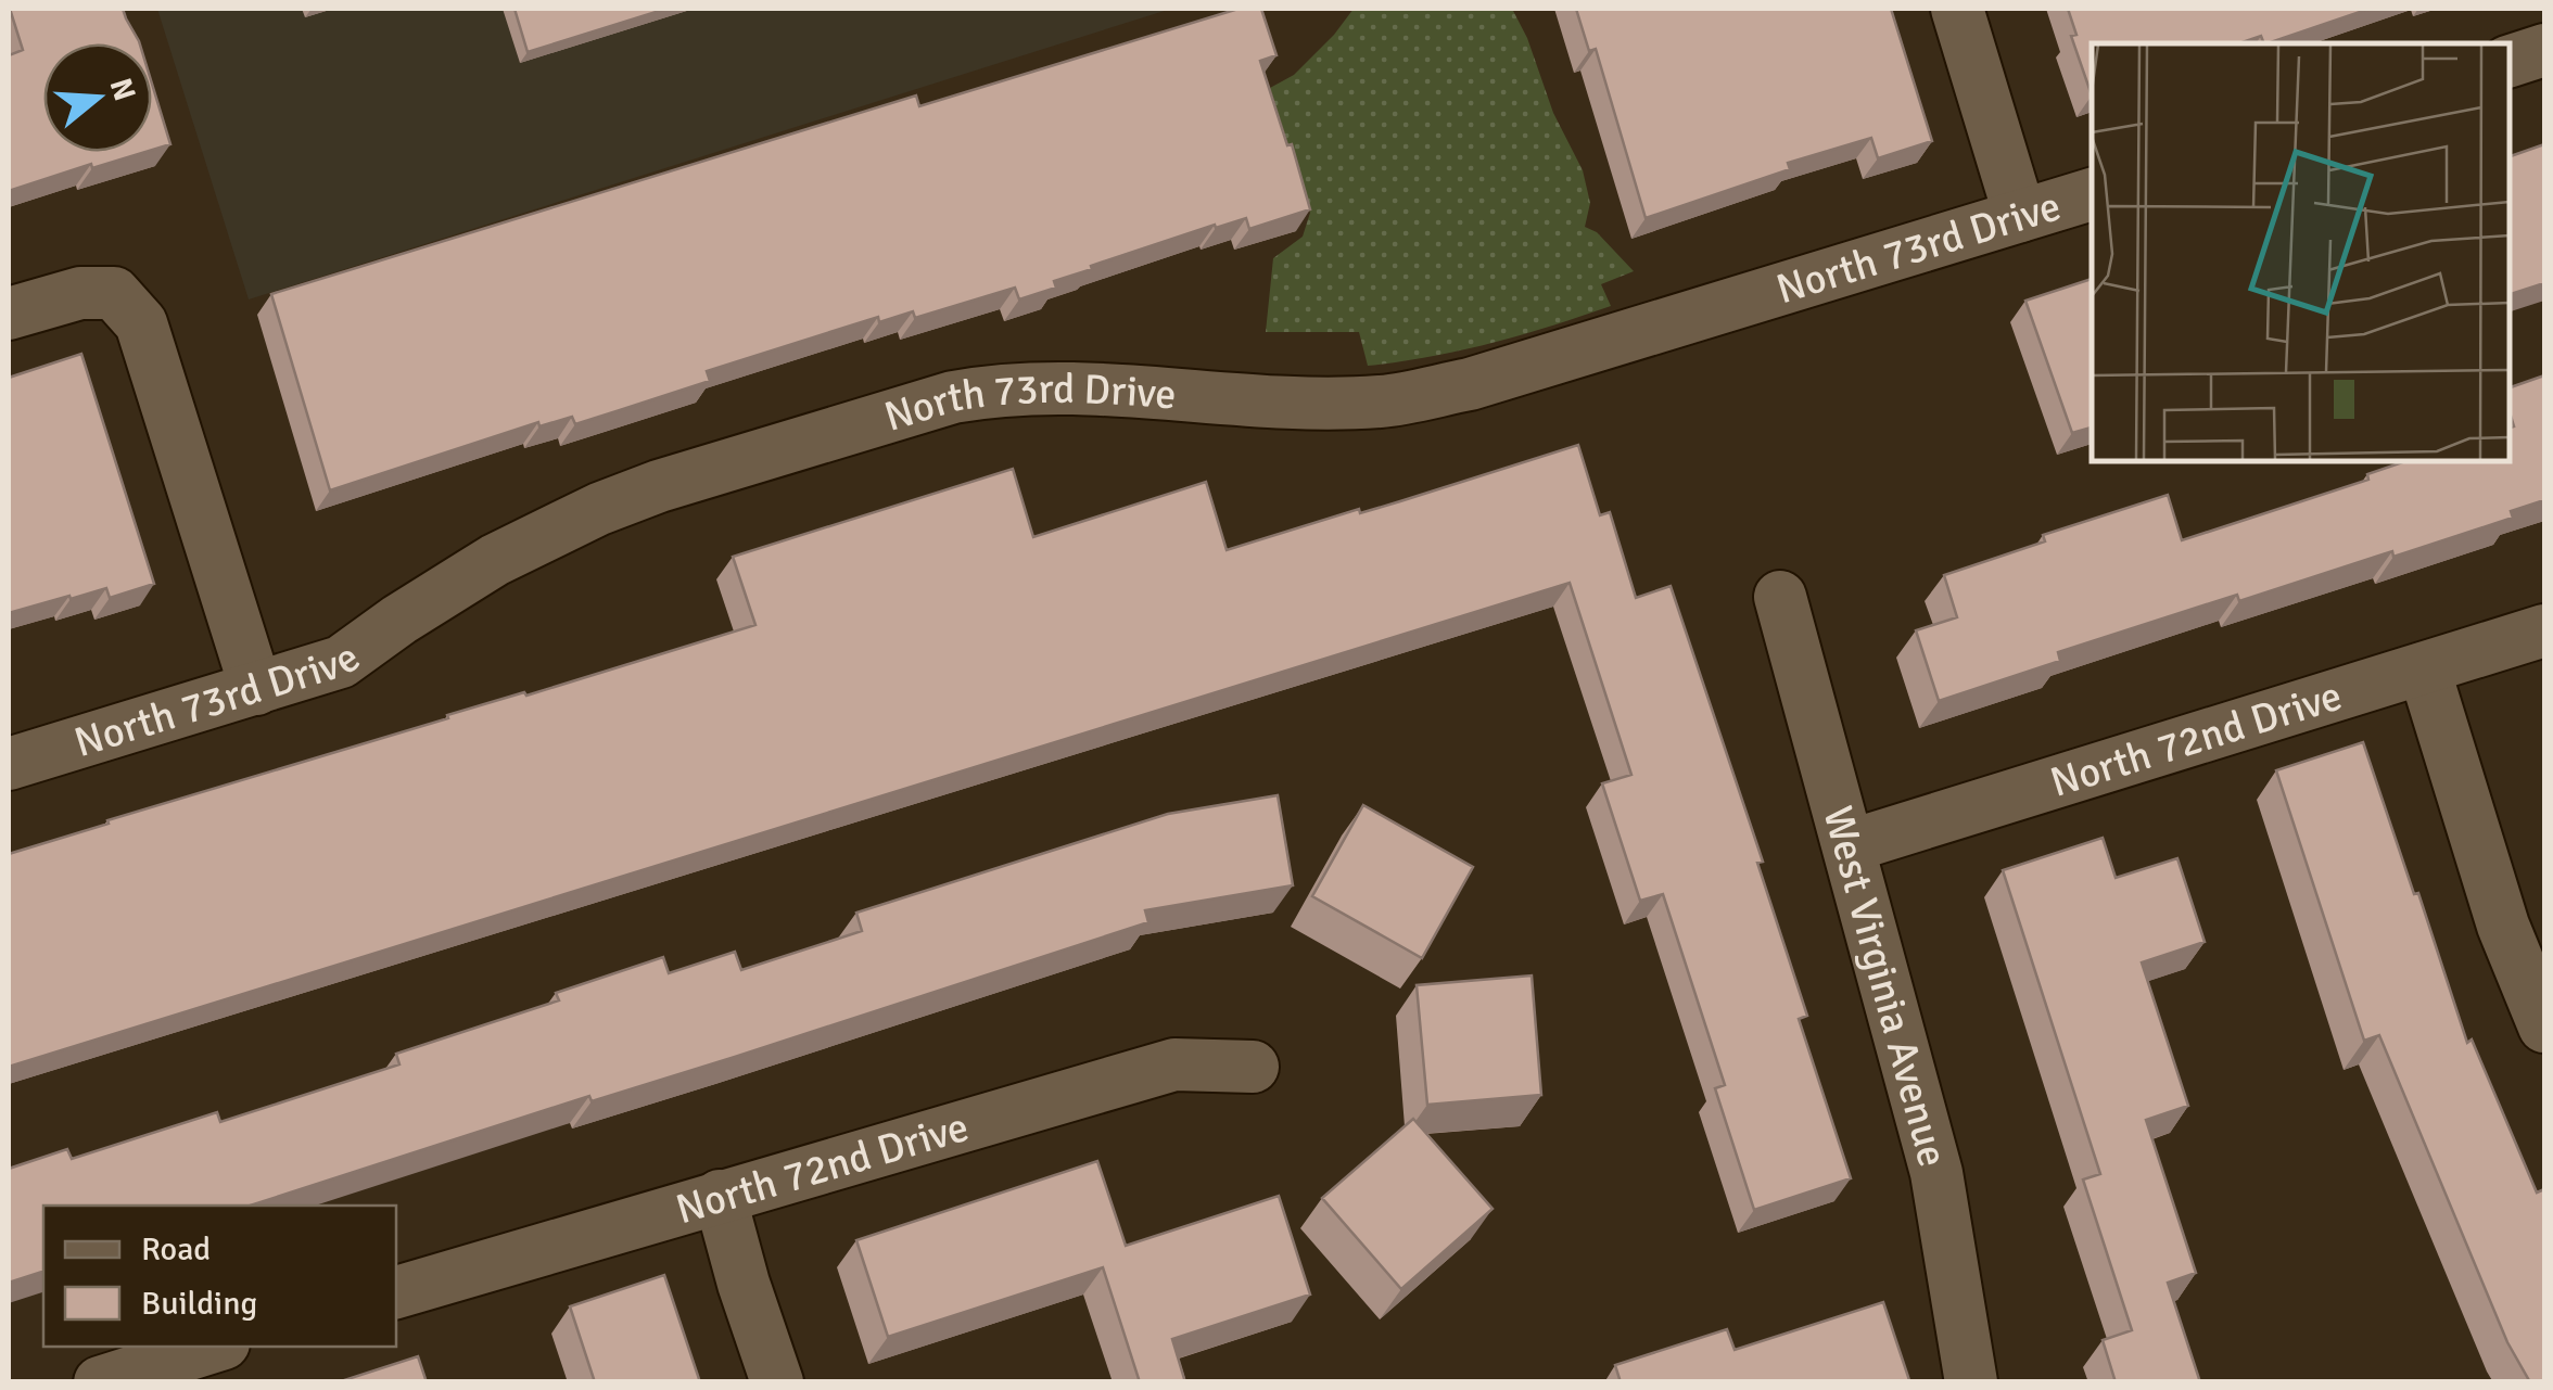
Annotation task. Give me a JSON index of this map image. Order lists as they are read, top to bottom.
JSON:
{
  "streets": {
    "street": ["North 73rd Drive", "North 72nd Drive", "West Virginia Avenue"]
  },
  "crossings": [
    ["North 72nd Drive", "West Virginia Avenue"]
  ],
  "legend": ["Road", "Building"],
  "north": "right"
}
